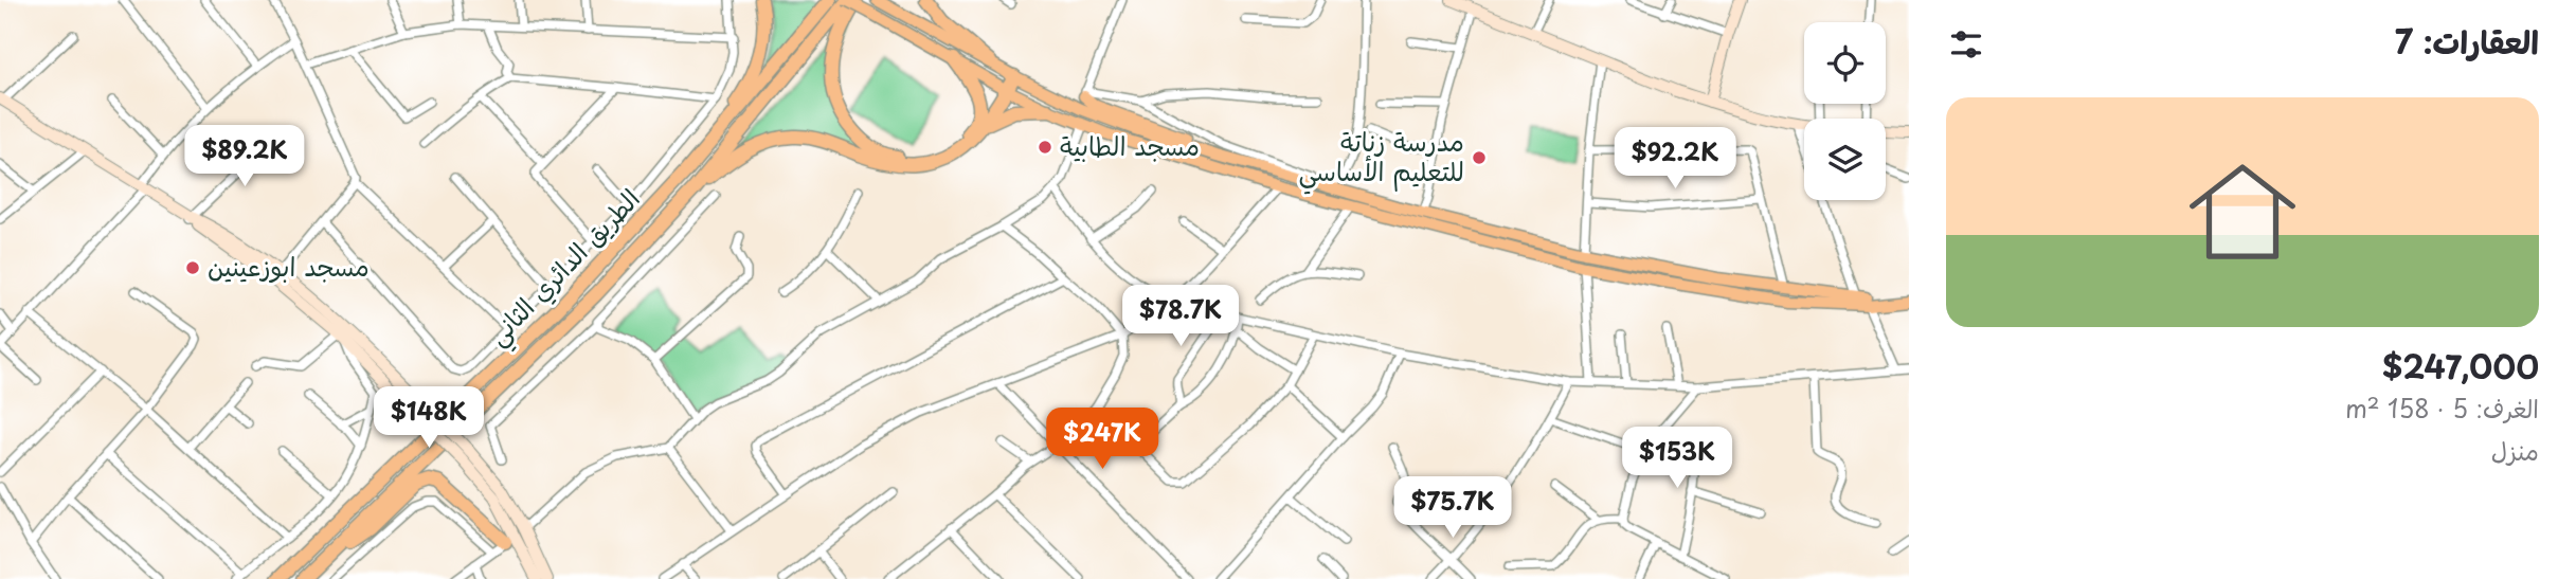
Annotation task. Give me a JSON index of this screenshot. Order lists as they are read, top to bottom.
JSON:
{
  "streets": {
    "highway": ["الطريق الدائري الثاني"]
  },
  "places": ["مسجد الطابية", "مدرسة زناتة للتعليم الأساسي", "مسجد ابوزعينين"],
  "page": {
    "heading": "العقارات: 7",
    "list": [
      {
        "name": "$247,000",
        "note": "الغرف: 5 · 158 m² · منزل"
      }
    ],
    "price": [
      "$89.2K",
      "$92.2K",
      "$78.7K",
      "$148K",
      "$247K",
      "$153K",
      "$75.7K"
    ]
  }
}
